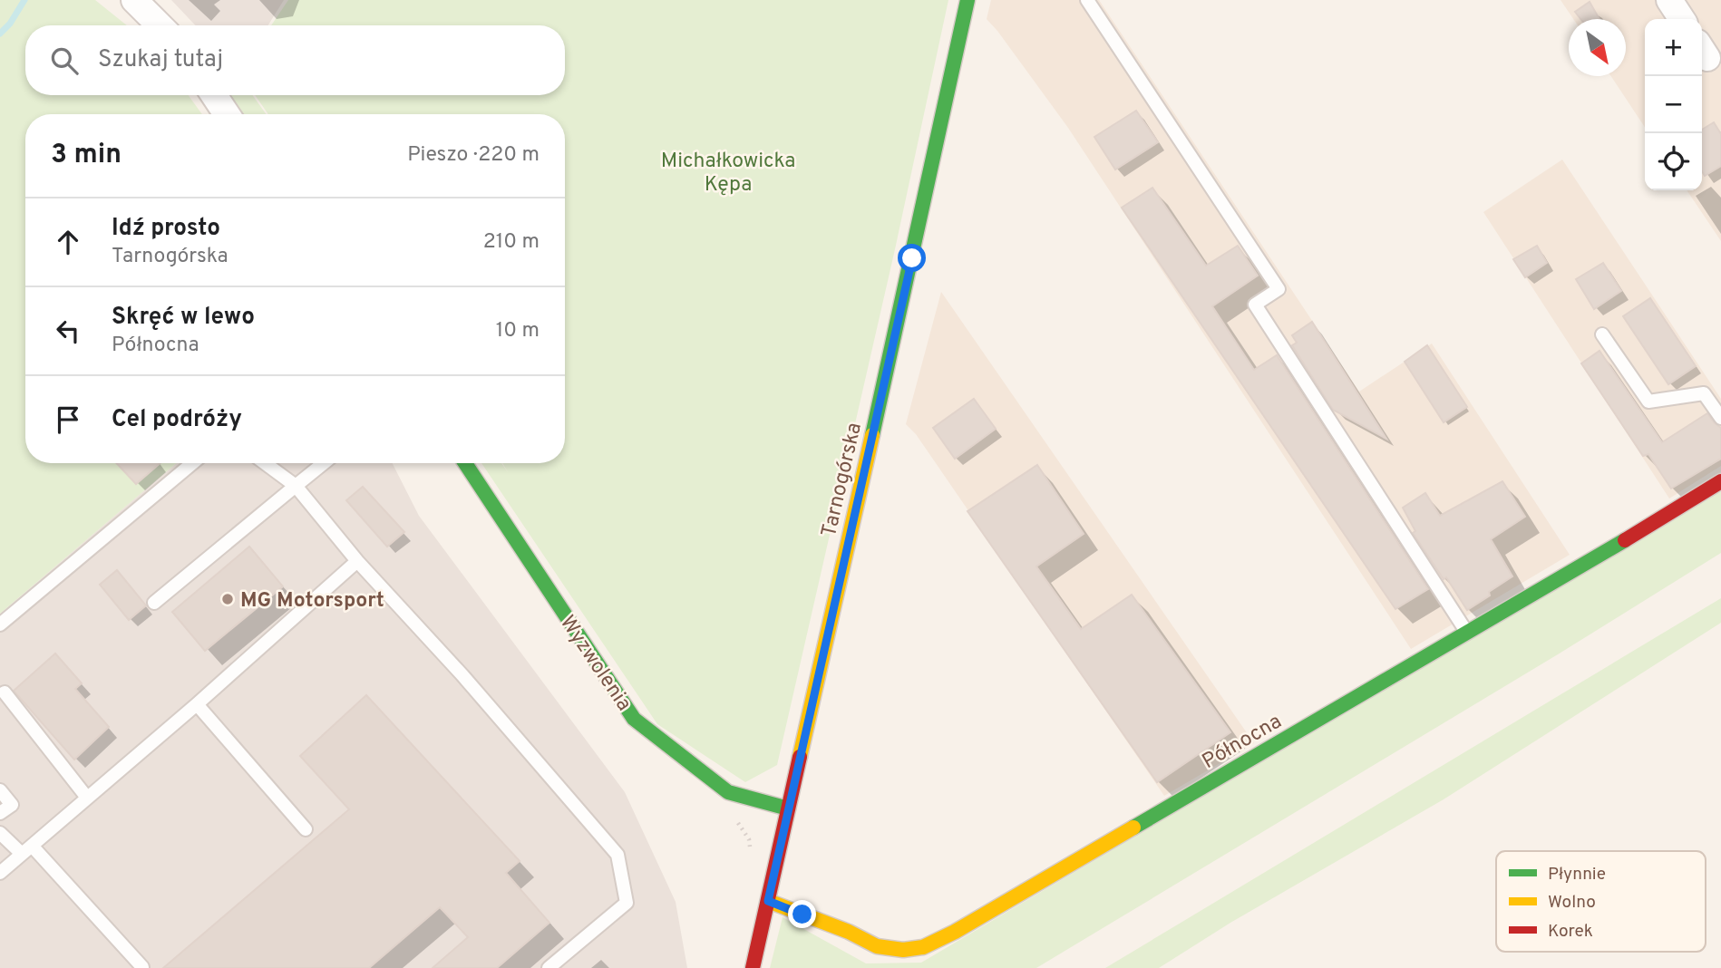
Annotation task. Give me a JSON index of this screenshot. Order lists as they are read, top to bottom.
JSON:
{
  "streets": {
    "street": ["Tarnogórska", "Wyzwolenia", "Północna"]
  },
  "crossings": [
    ["Tarnogórska", "Wyzwolenia"],
    ["Tarnogórska", "Północna"]
  ],
  "parks": ["Michałkowicka Kępa"],
  "places": ["MG Motorsport"],
  "legend": ["Płynnie", "Wolno", "Korek"],
  "north": "bottom right",
  "page": {
    "map_buttons": ["+", "−"],
    "search": "Szukaj tutaj",
    "heading": ["3 min", "Pieszo · 220 m"],
    "list": [
      ["Idź prosto", "Tarnogórska", "210 m"],
      ["Skręć w lewo", "Północna", "10 m"],
      "Cel podróży"
    ]
  }
}
